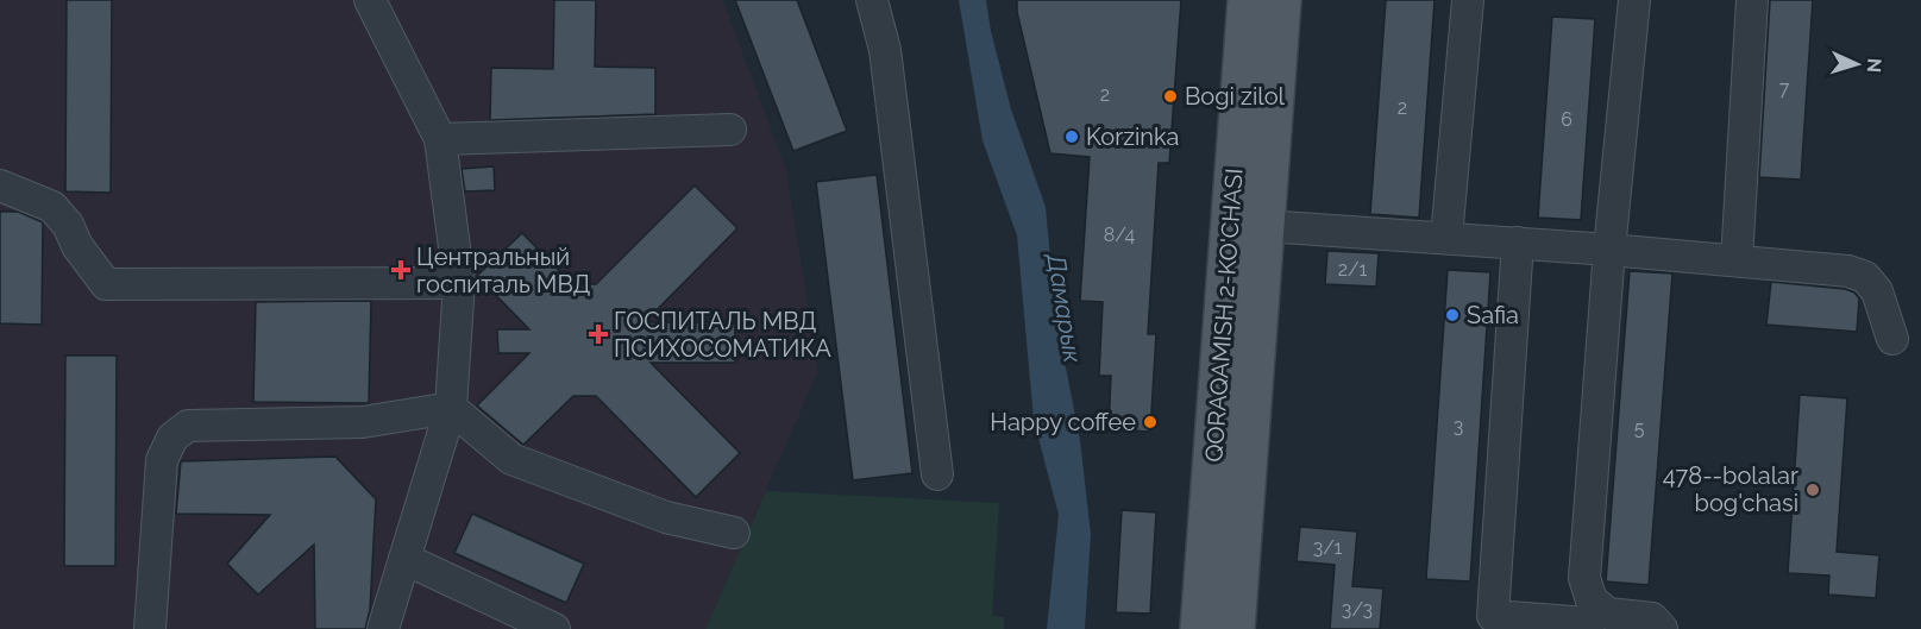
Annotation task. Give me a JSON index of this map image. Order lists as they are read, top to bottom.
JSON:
{
  "streets": {
    "main road": ["QORAQAMISH 2-KO'CHASI"]
  },
  "water": ["Дамарык"],
  "places": {
    "other": [
      "Bogi zilol",
      "Korzinka",
      "Safia",
      "Happy coffee",
      "478--bolalar bog'chasi"
    ],
    "health": ["Центральный госпиталь МВД", "ГОСПИТАЛЬ МВД ПСИХОСОМАТИКА"]
  },
  "house_numbers": [
    "7",
    "2",
    "2",
    "6",
    "8/4",
    "2/1",
    "3",
    "5",
    "3/1",
    "3/3"
  ],
  "north": "right"
}
